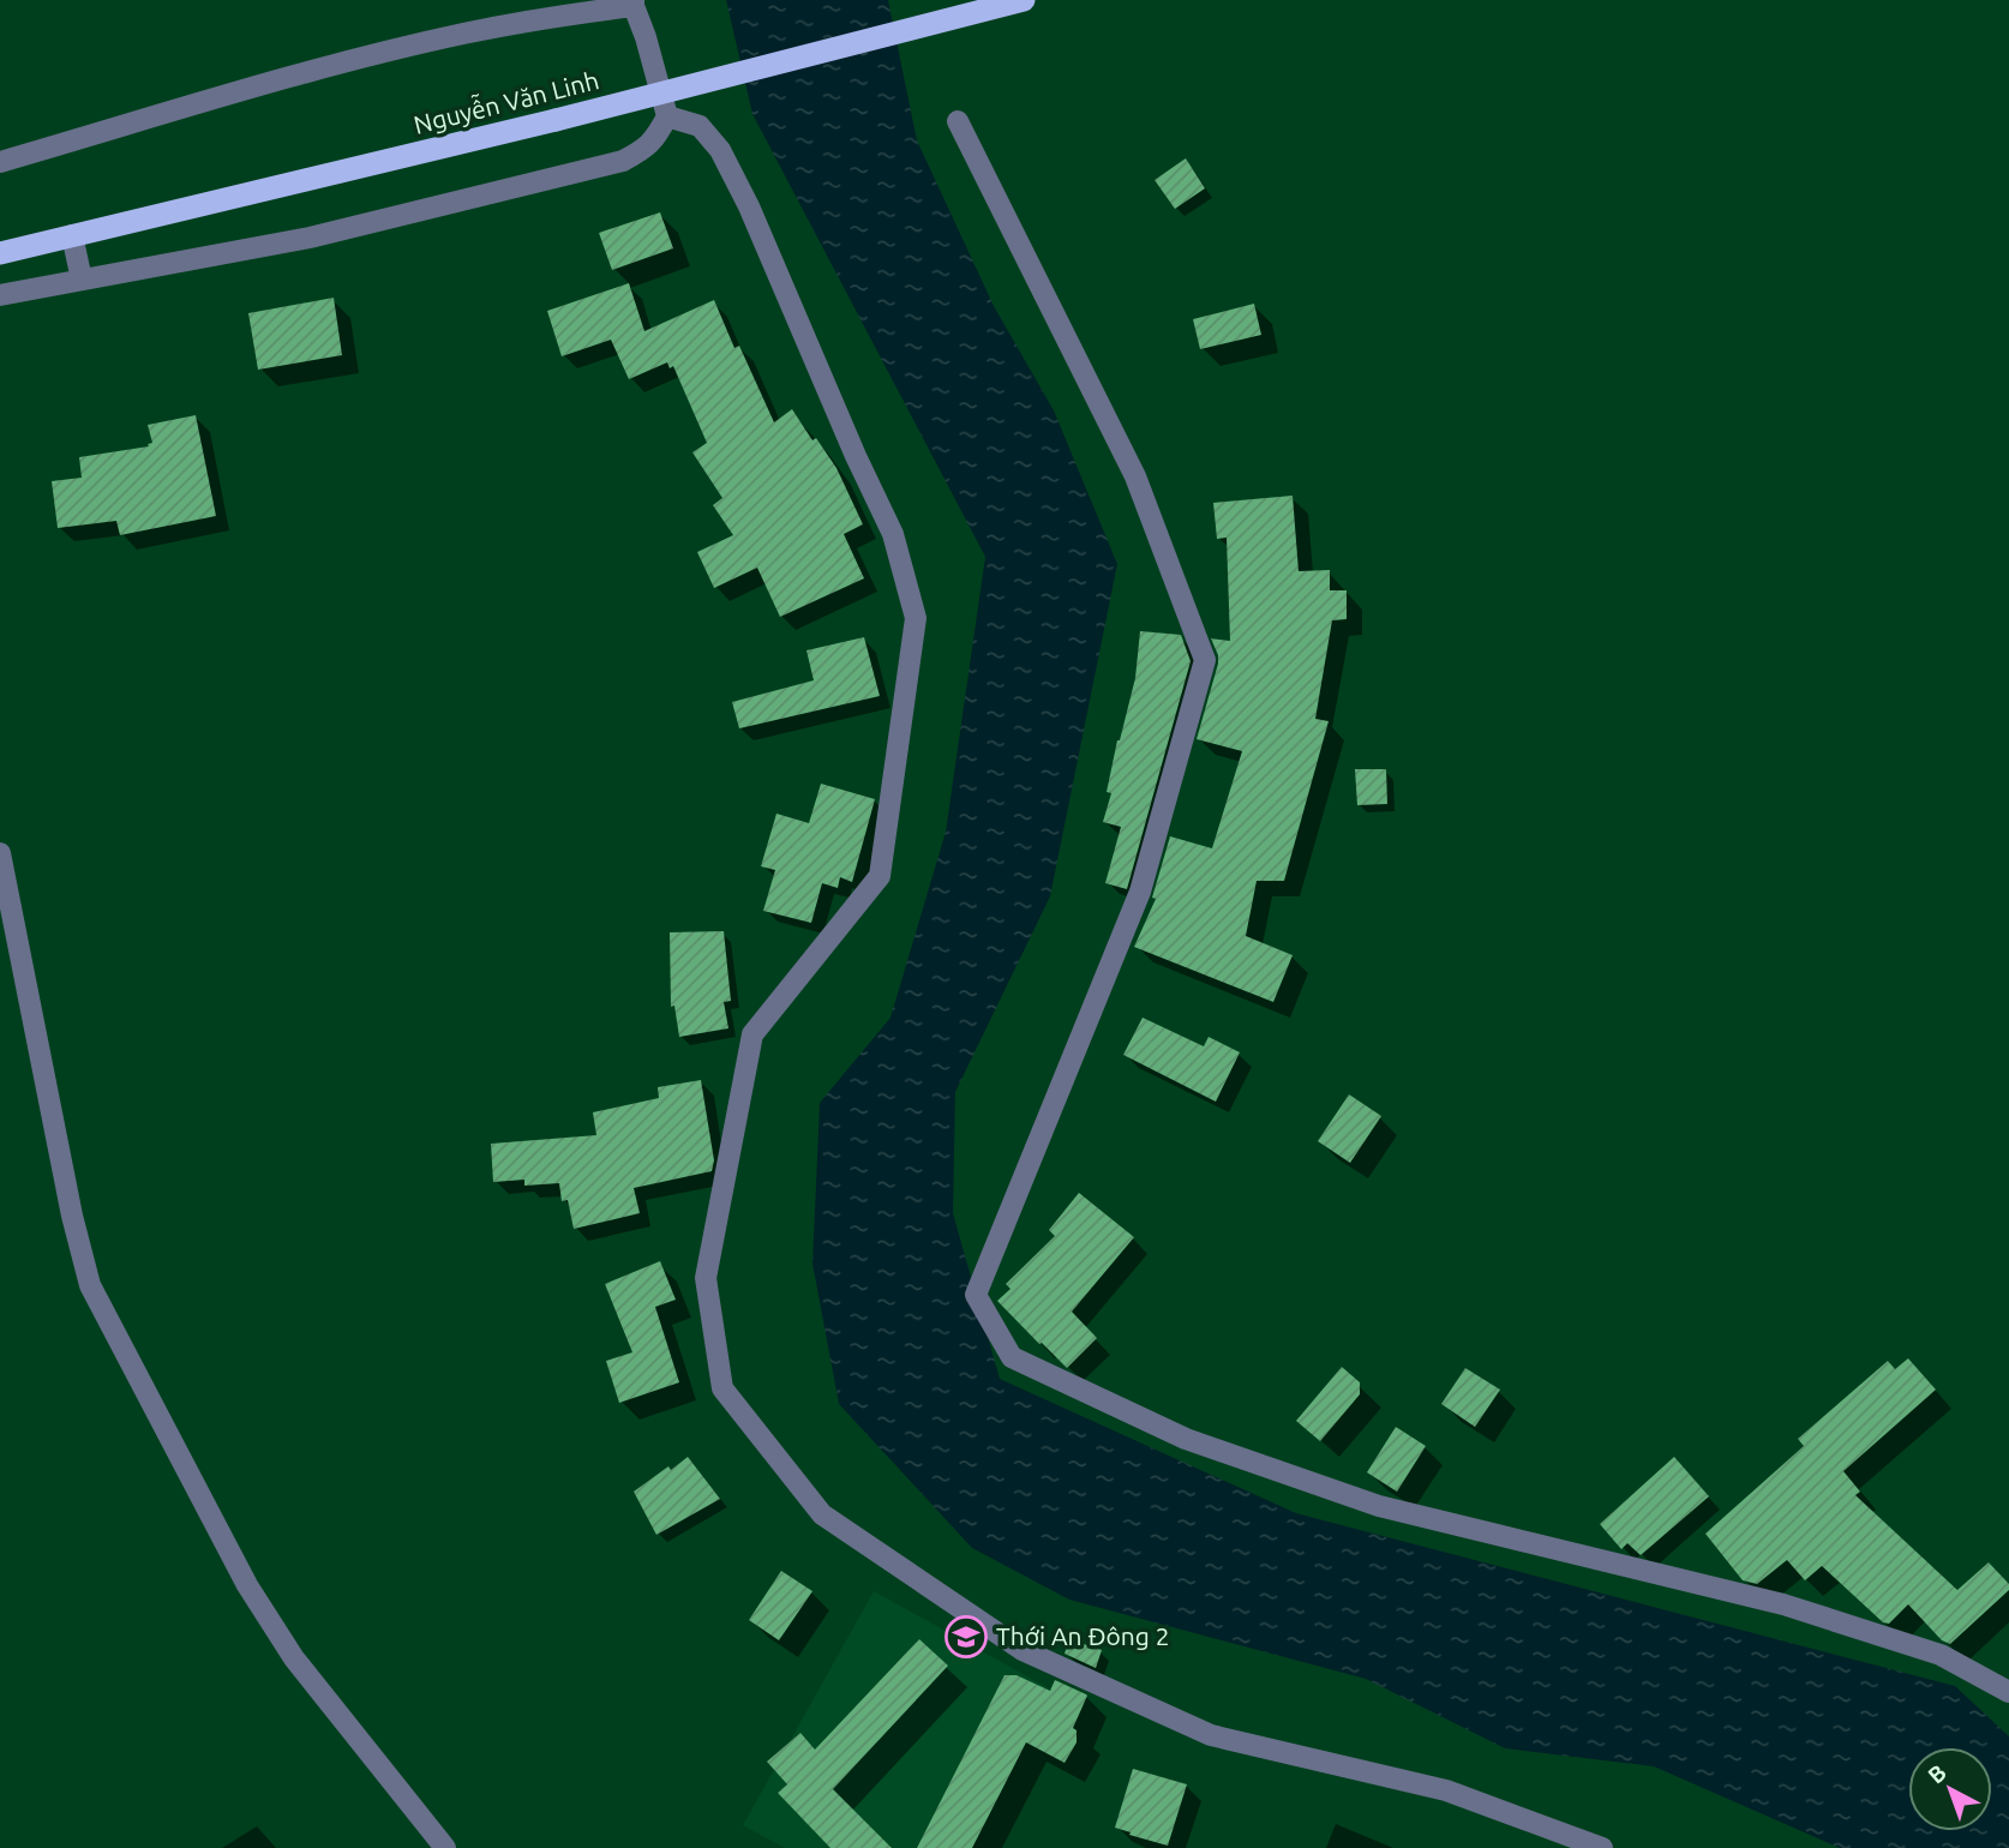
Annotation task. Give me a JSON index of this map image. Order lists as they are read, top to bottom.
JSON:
{
  "streets": {
    "highway": ["Nguyễn Văn Linh"]
  },
  "places": {
    "school or university": ["Thới An Đông 2"]
  },
  "north": "top left"
}
